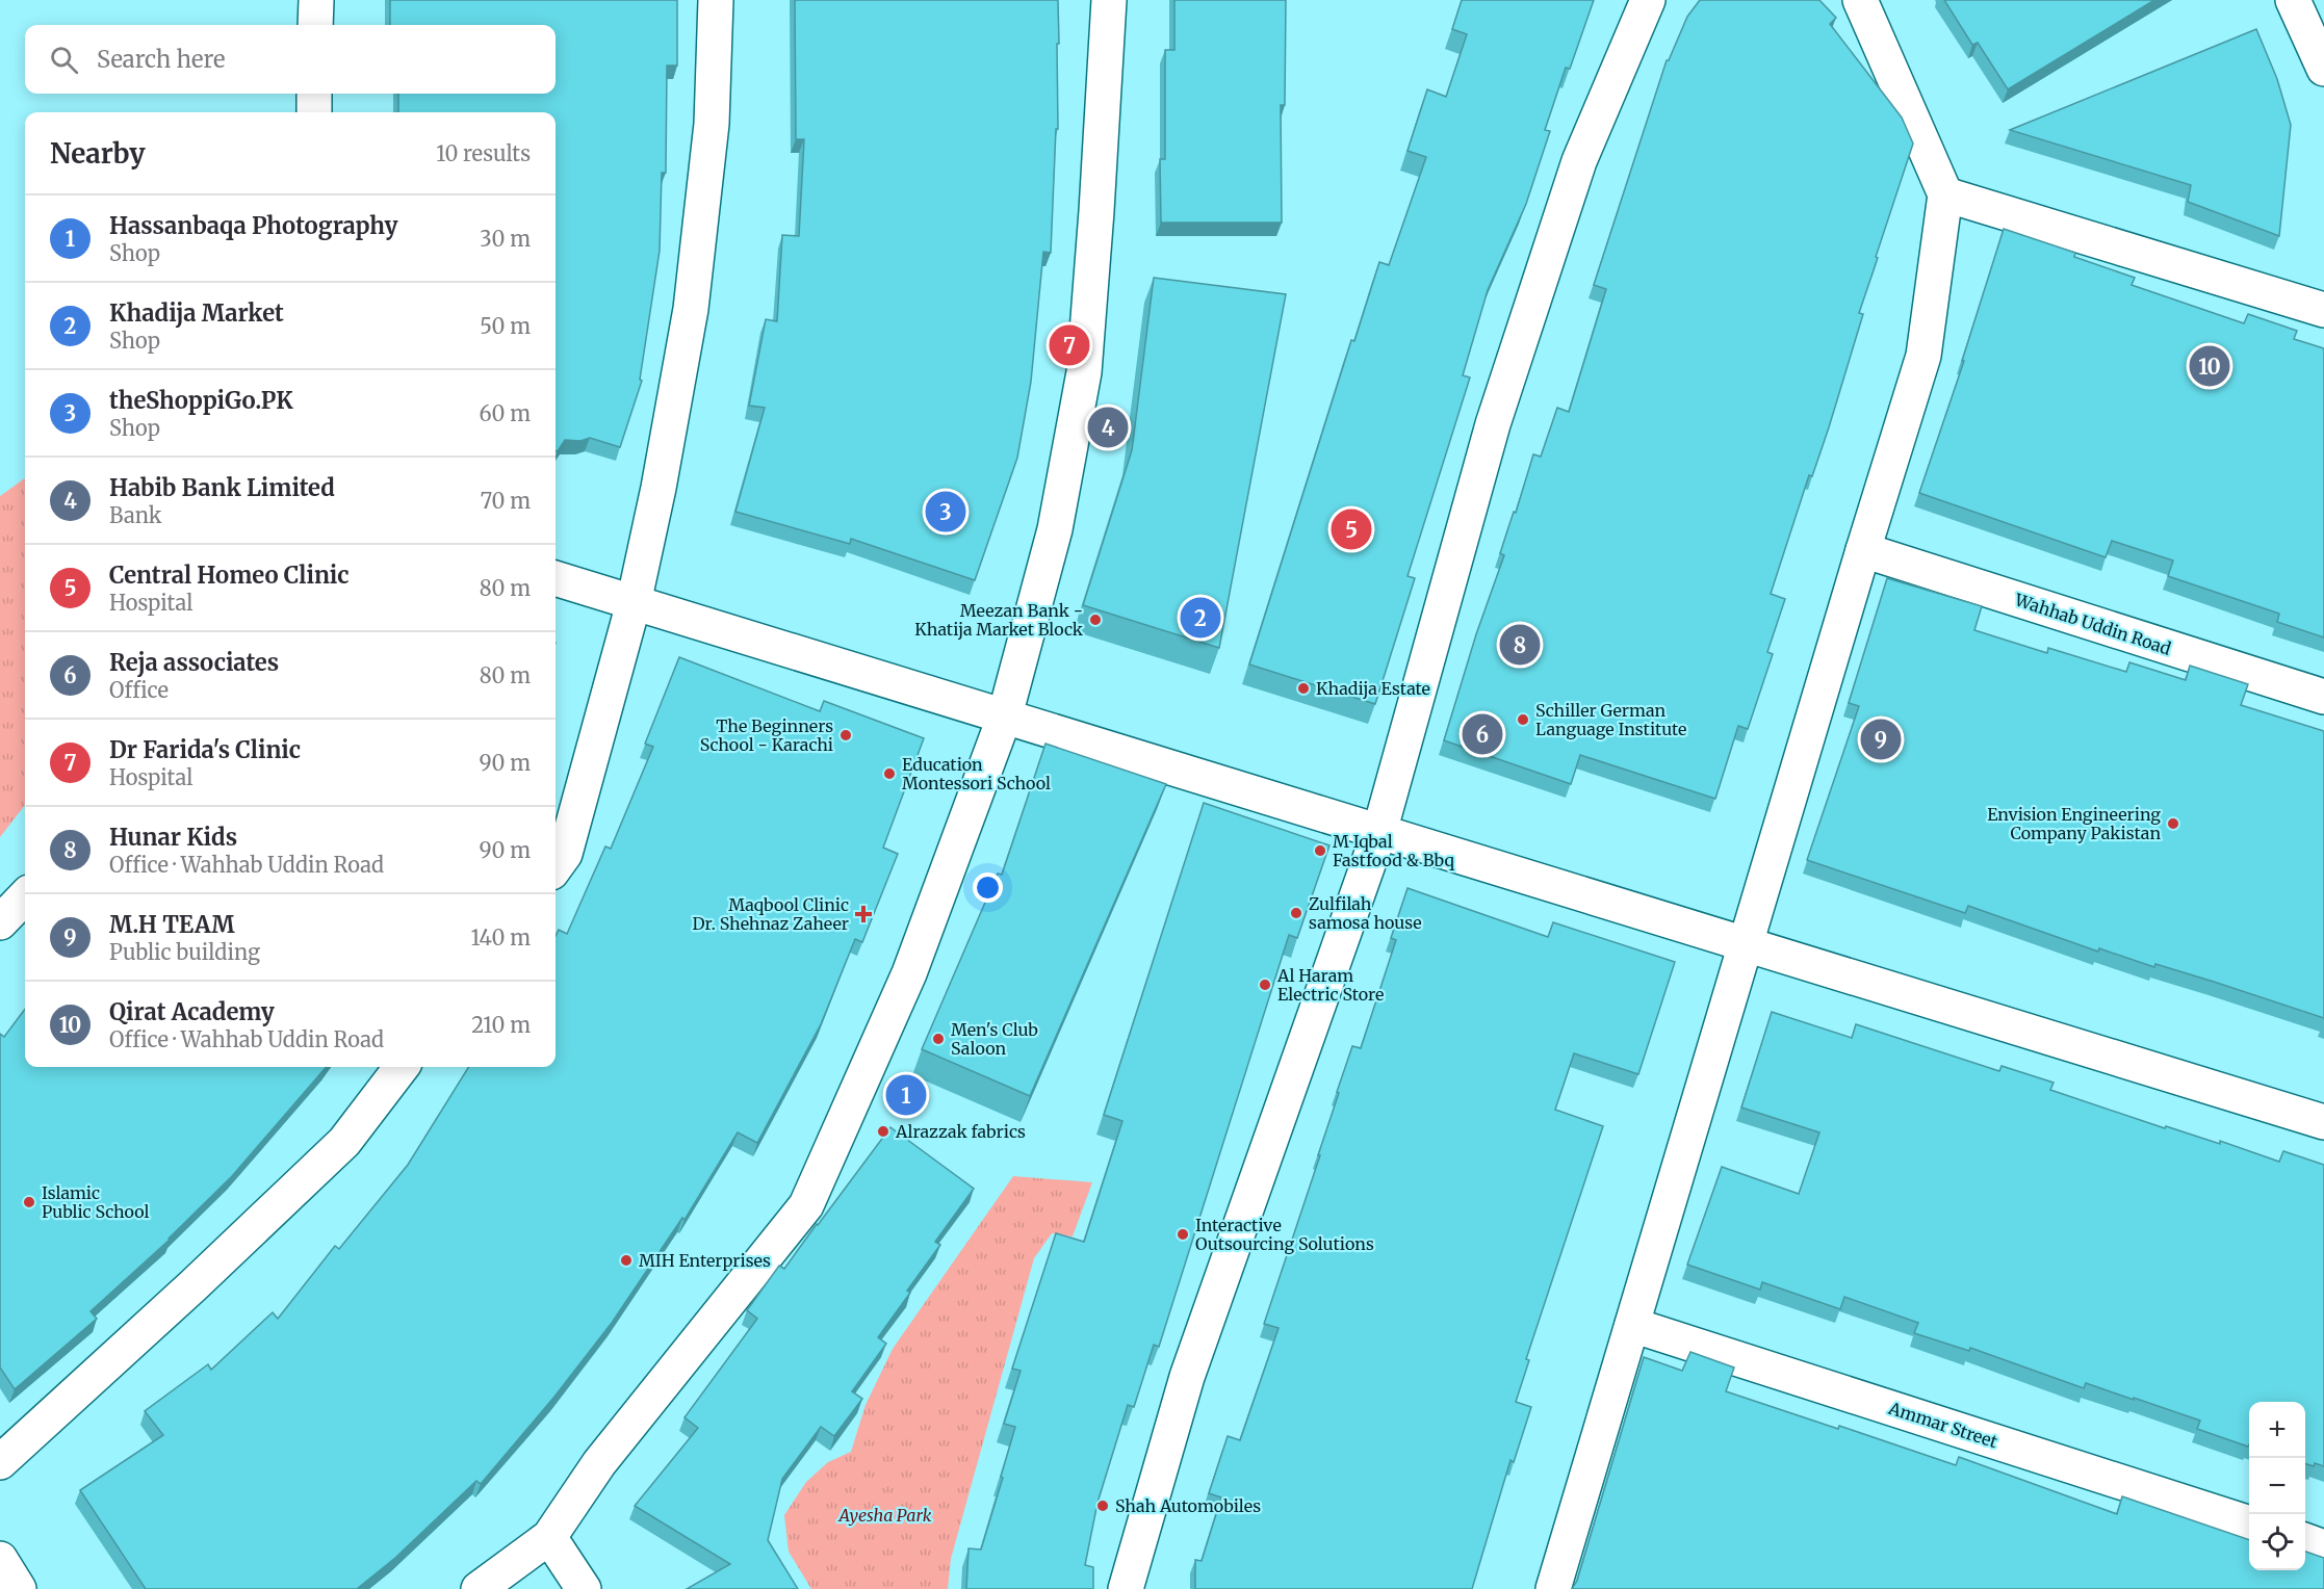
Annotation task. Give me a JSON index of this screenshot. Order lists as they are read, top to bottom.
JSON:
{
  "streets": {
    "street": ["Wahhab Uddin Road", "Ammar Street"]
  },
  "parks": ["Ayesha Park"],
  "places": {
    "other": [
      "Meezan Bank - Khatija Market Block",
      "Khadija Estate",
      "Schiller German Language Institute",
      "The Beginners School - Karachi",
      "Education Montessori School",
      "Envision Engineering Company Pakistan",
      "M Iqbal Fastfood & Bbq",
      "Zulfilah samosa house",
      "Al Haram Electric Store",
      "Men's Club Saloon",
      "Alrazzak fabrics",
      "Islamic Public School",
      "Interactive Outsourcing Solutions",
      "MIH Enterprises",
      "Shah Automobiles"
    ],
    "health": ["Maqbool Clinic Dr. Shehnaz Zaheer"]
  },
  "page": {
    "search": "Search here",
    "heading": ["Nearby", "10 results"],
    "list": [
      {
        "mark": "1",
        "name": "Hassanbaqa Photography",
        "note": "Shop",
        "value": "30 m"
      },
      {
        "mark": "2",
        "name": "Khadija Market",
        "note": "Shop",
        "value": "50 m"
      },
      {
        "mark": "3",
        "name": "theShoppiGo.PK",
        "note": "Shop",
        "value": "60 m"
      },
      {
        "mark": "4",
        "name": "Habib Bank Limited",
        "note": "Bank",
        "value": "70 m"
      },
      {
        "mark": "5",
        "name": "Central Homeo Clinic",
        "note": "Hospital",
        "value": "80 m"
      },
      {
        "mark": "6",
        "name": "Reja associates",
        "note": "Office",
        "value": "80 m"
      },
      {
        "mark": "7",
        "name": "Dr Farida's Clinic",
        "note": "Hospital",
        "value": "90 m"
      },
      {
        "mark": "8",
        "name": "Hunar Kids",
        "note": "Office · Wahhab Uddin Road",
        "value": "90 m"
      },
      {
        "mark": "9",
        "name": "M.H TEAM",
        "note": "Public building",
        "value": "140 m"
      },
      {
        "mark": "10",
        "name": "Qirat Academy",
        "note": "Office · Wahhab Uddin Road",
        "value": "210 m"
      }
    ],
    "pins": [
      "7",
      "10",
      "4",
      "3",
      "5",
      "2",
      "8",
      "6",
      "9",
      "1"
    ],
    "map_buttons": ["+", "−"]
  }
}
